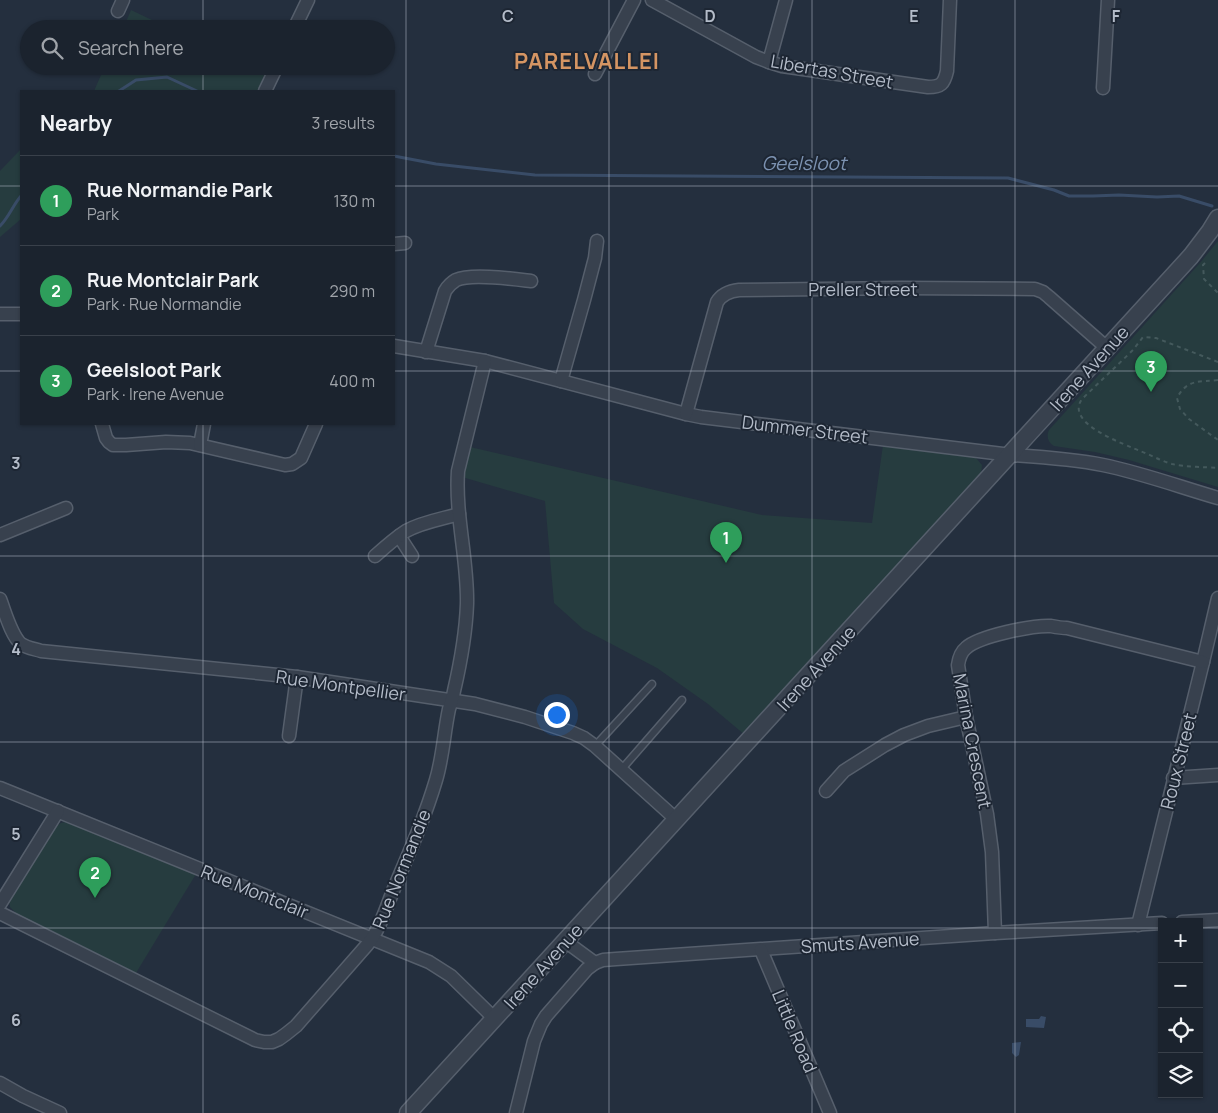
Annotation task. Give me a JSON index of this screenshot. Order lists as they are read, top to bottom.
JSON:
{
  "streets": {
    "street": [
      "Libertas Street",
      "Preller Street",
      "Irene Avenue",
      "Dummer Street",
      "Rue Montpellier",
      "Marina Crescent",
      "Roux Street",
      "Rue Normandie",
      "Rue Montclair",
      "Smuts Avenue",
      "Little Road"
    ]
  },
  "crossings": [
    ["Preller Street", "Irene Avenue"],
    ["Preller Street", "Dummer Street"],
    ["Irene Avenue", "Dummer Street"],
    ["Irene Avenue", "Rue Montpellier"],
    ["Irene Avenue", "Rue Montclair"],
    ["Dummer Street", "Rue Normandie"],
    ["Rue Montpellier", "Rue Normandie"],
    ["Marina Crescent", "Roux Street"],
    ["Marina Crescent", "Smuts Avenue"],
    ["Roux Street", "Smuts Avenue"],
    ["Rue Normandie", "Rue Montclair"],
    ["Smuts Avenue", "Little Road"]
  ],
  "districts": ["PARELVALLEI"],
  "water": ["Geelsloot"],
  "page": {
    "search": "Search here",
    "heading": ["Nearby", "3 results"],
    "list": [
      {
        "mark": "1",
        "name": "Rue Normandie Park",
        "note": "Park",
        "value": "130 m"
      },
      {
        "mark": "2",
        "name": "Rue Montclair Park",
        "note": "Park · Rue Normandie",
        "value": "290 m"
      },
      {
        "mark": "3",
        "name": "Geelsloot Park",
        "note": "Park · Irene Avenue",
        "value": "400 m"
      }
    ],
    "pins": ["3", "1", "2"],
    "map_buttons": ["+", "−"]
  },
  "grid": {
    "columns": [
      "C",
      "D",
      "E",
      "F"
    ],
    "rows": [
      "3",
      "4",
      "5",
      "6"
    ]
  }
}
